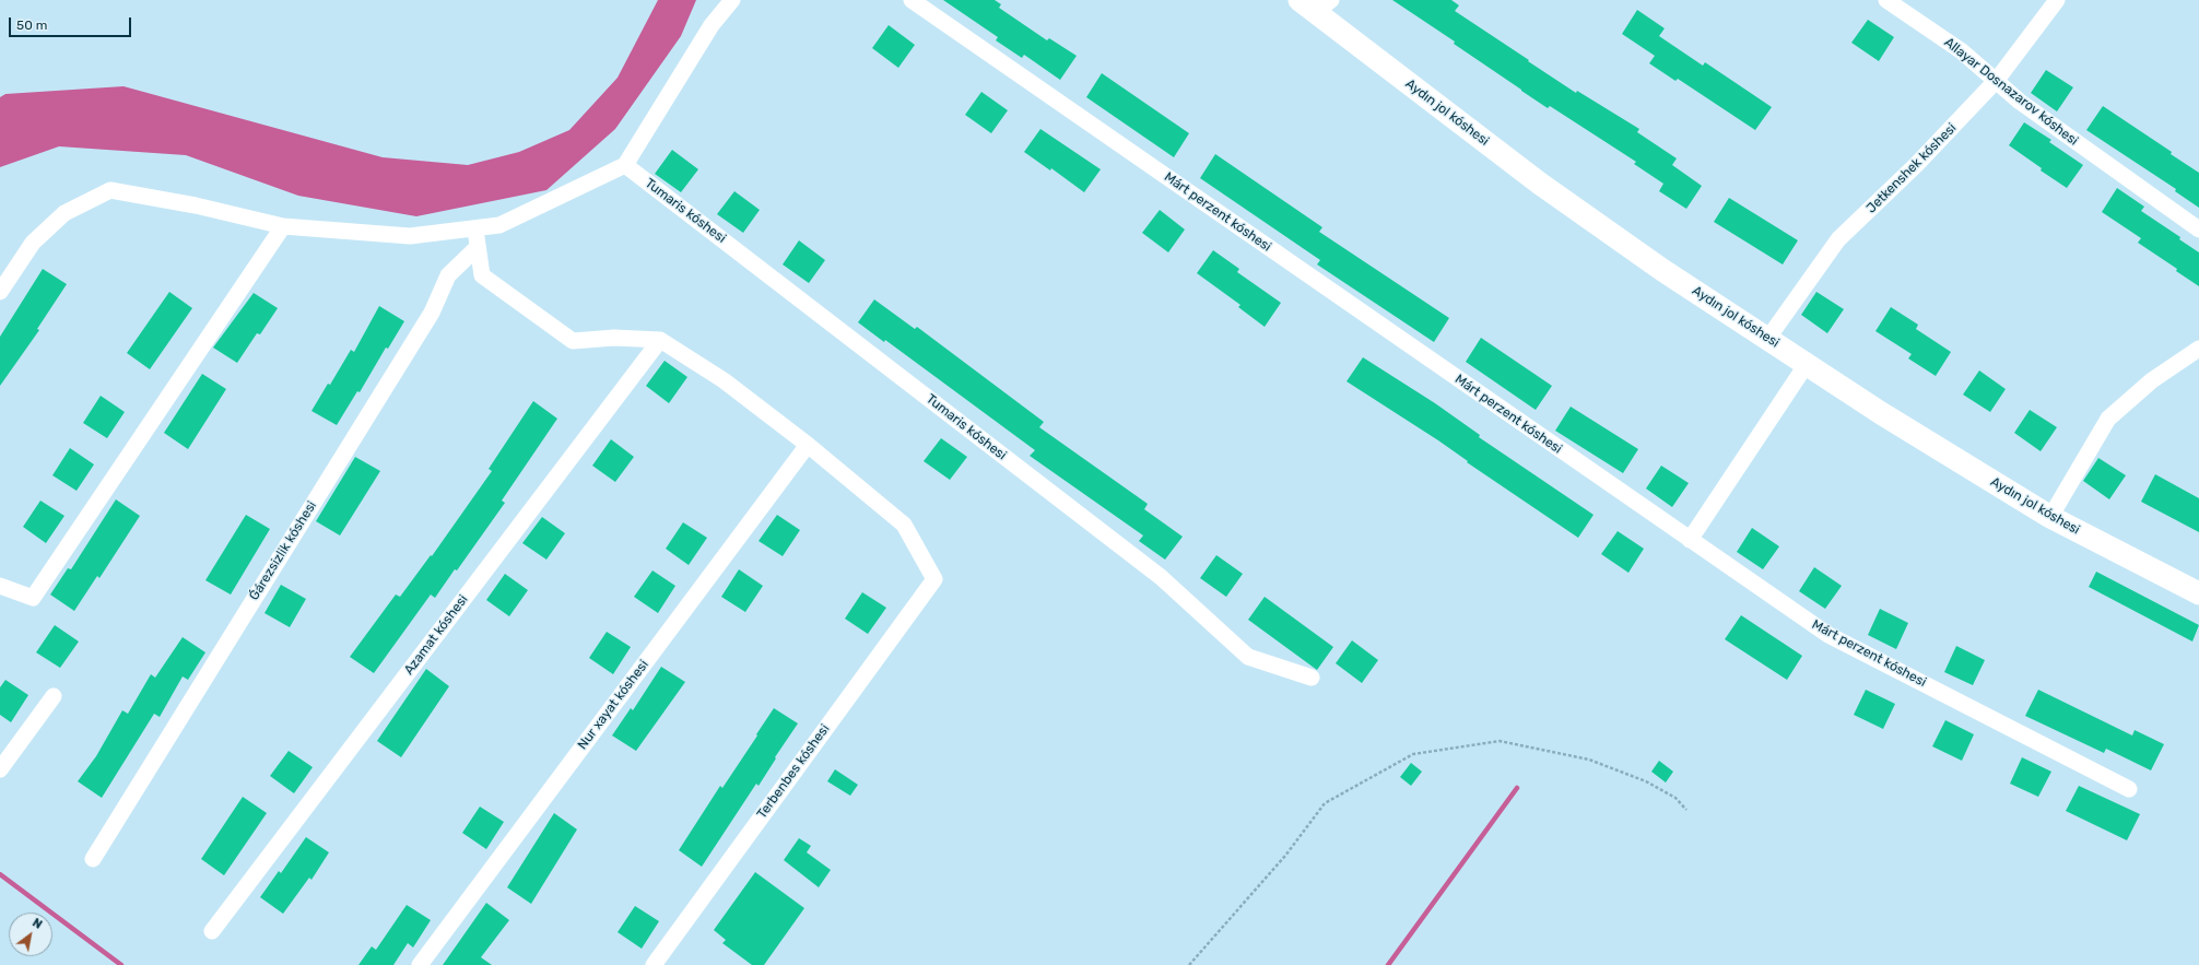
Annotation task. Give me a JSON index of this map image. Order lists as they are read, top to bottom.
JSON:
{
  "streets": {
    "street": [
      "Allayar Dosnazarov kóshesi",
      "Aydın jol kóshesi",
      "Jetkenshek kóshesi",
      "Tumaris kóshesi",
      "Márt perzent kóshesi",
      "Ǵárezsizlik kóshesi",
      "Azamat kóshesi",
      "Nur xayat kóshesi",
      "Terbenbes kóshesi"
    ]
  },
  "crossings": [
    ["Allayar Dosnazarov kóshesi", "Jetkenshek kóshesi"],
    ["Aydın jol kóshesi", "Jetkenshek kóshesi"],
    ["Nur xayat kóshesi", "Terbenbes kóshesi"]
  ],
  "scale_bar": "50 m",
  "north": "top right"
}
